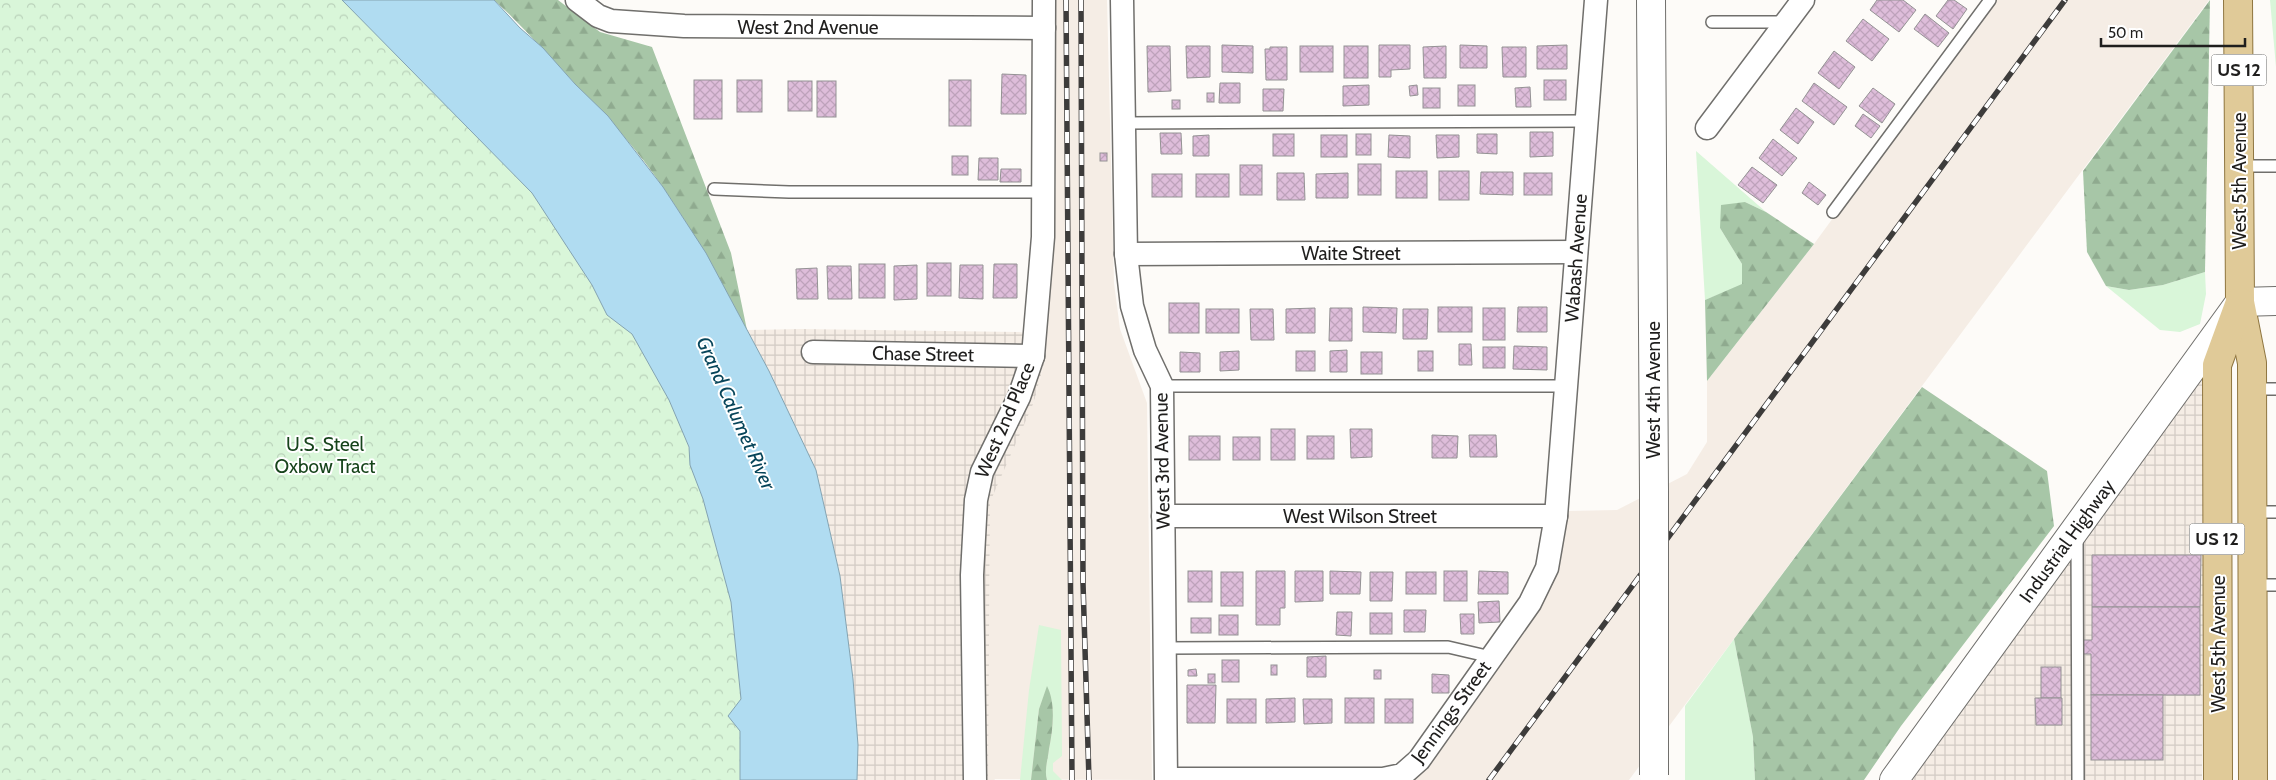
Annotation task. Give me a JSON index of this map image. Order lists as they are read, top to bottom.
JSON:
{
  "streets": {
    "main road": [
      "US 12",
      "West 5th Avenue",
      "West 4th Avenue",
      "Industrial Highway"
    ],
    "street": [
      "West 2nd Avenue",
      "Waite Street",
      "Wabash Avenue",
      "Chase Street",
      "West 2nd Place",
      "West 3rd Avenue",
      "West Wilson Street",
      "Jennings Street"
    ]
  },
  "crossings": [
    ["West 2nd Avenue", "West 2nd Place"],
    ["West 5th Avenue", "Industrial Highway"],
    ["Waite Street", "Wabash Avenue"],
    ["Waite Street", "West 3rd Avenue"],
    ["Wabash Avenue", "West Wilson Street"],
    ["Wabash Avenue", "Jennings Street"],
    ["Chase Street", "West 2nd Place"],
    ["West 3rd Avenue", "West Wilson Street"],
    ["West 3rd Avenue", "Jennings Street"],
    ["West Wilson Street", "Jennings Street"]
  ],
  "water": ["Grand Calumet River"],
  "parks": ["U.S. Steel Oxbow Tract"],
  "scale_bar": "50 m"
}
